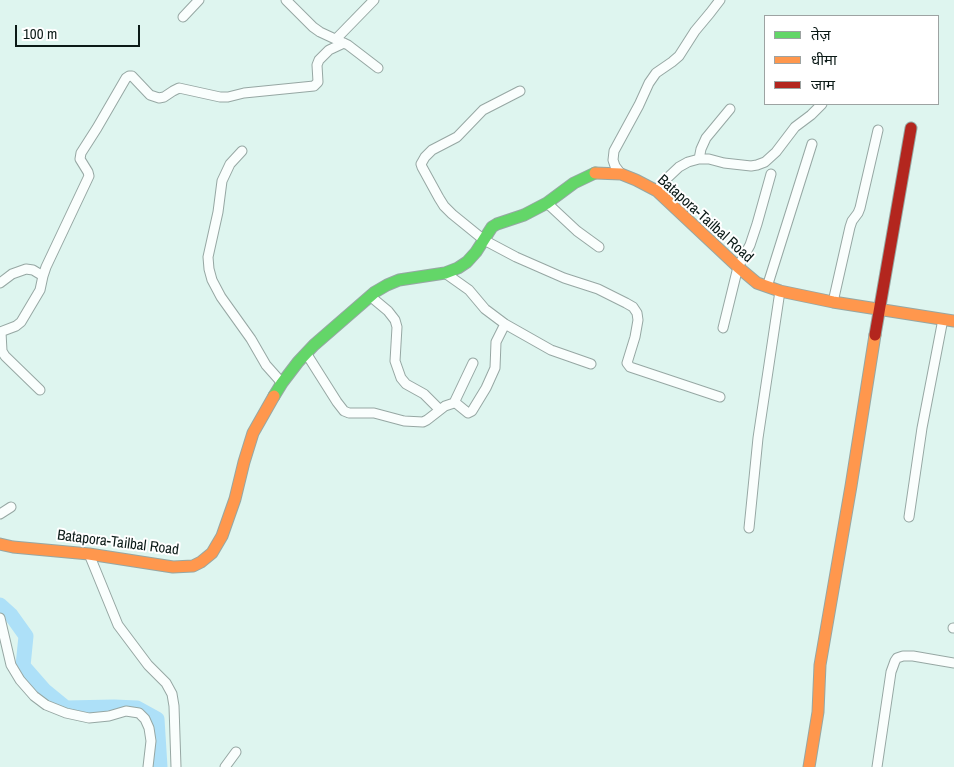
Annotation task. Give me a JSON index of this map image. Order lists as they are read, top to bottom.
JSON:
{
  "streets": {
    "main road": ["Batapora-Tailbal Road"]
  },
  "legend": ["तेज़", "धीमा", "जाम"],
  "scale_bar": "100 m"
}
